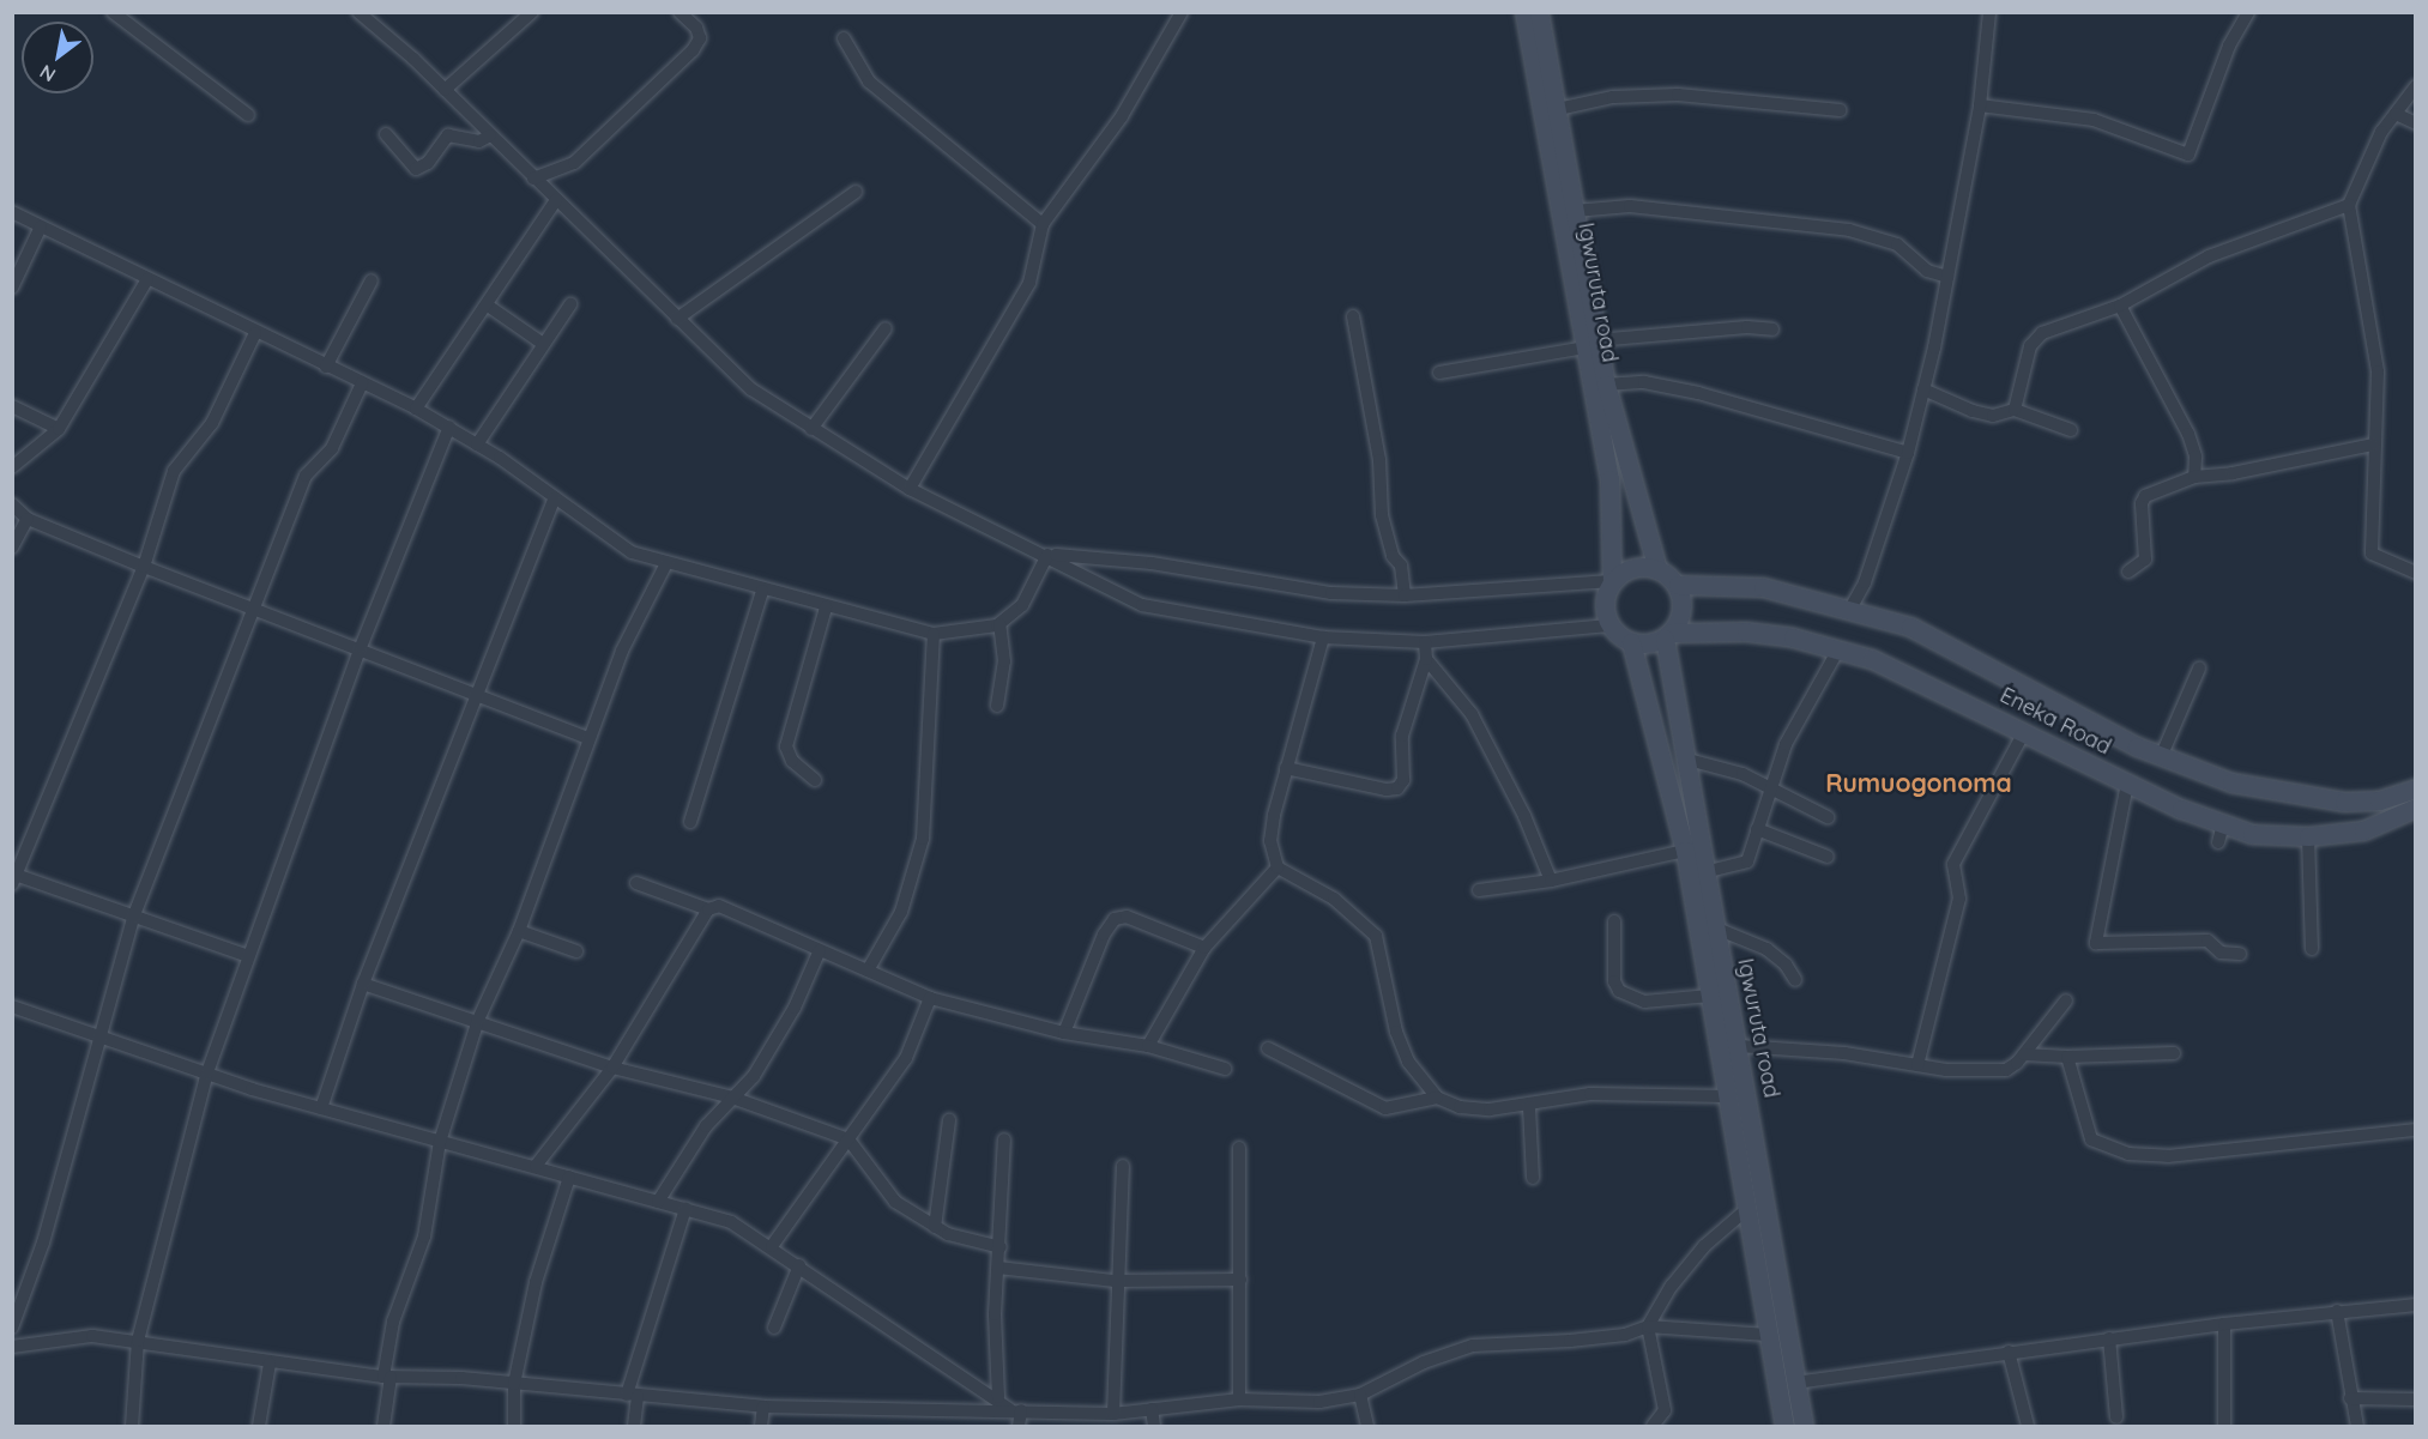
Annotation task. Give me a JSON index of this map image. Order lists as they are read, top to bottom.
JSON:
{
  "streets": {
    "main road": ["Igwuruta road", "Eneka Road"]
  },
  "crossings": [
    ["Igwuruta road", "Eneka Road"]
  ],
  "districts": ["Rumuogonoma"],
  "north": "bottom left"
}
